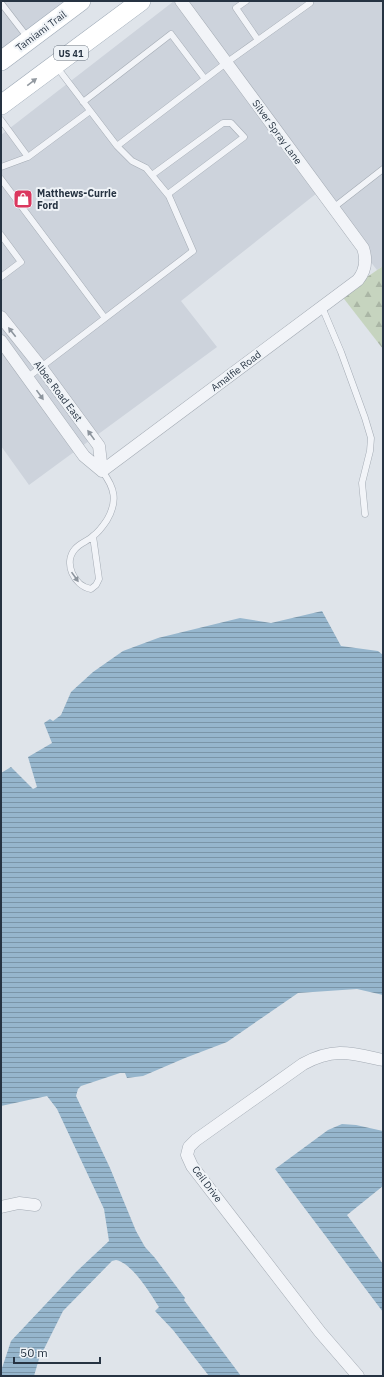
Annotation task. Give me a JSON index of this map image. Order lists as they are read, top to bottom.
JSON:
{
  "streets": {
    "main road": ["Tamiami Trail", "US 41"],
    "street": [
      "Silver Spray Lane",
      "Amalfie Road",
      "Albee Road East",
      "Ceil Drive"
    ]
  },
  "crossings": [
    ["Silver Spray Lane", "Amalfie Road"],
    ["Amalfie Road", "Albee Road East"]
  ],
  "places": {
    "shop": ["Matthews-Currie Ford"]
  },
  "scale_bar": "50 m"
}
